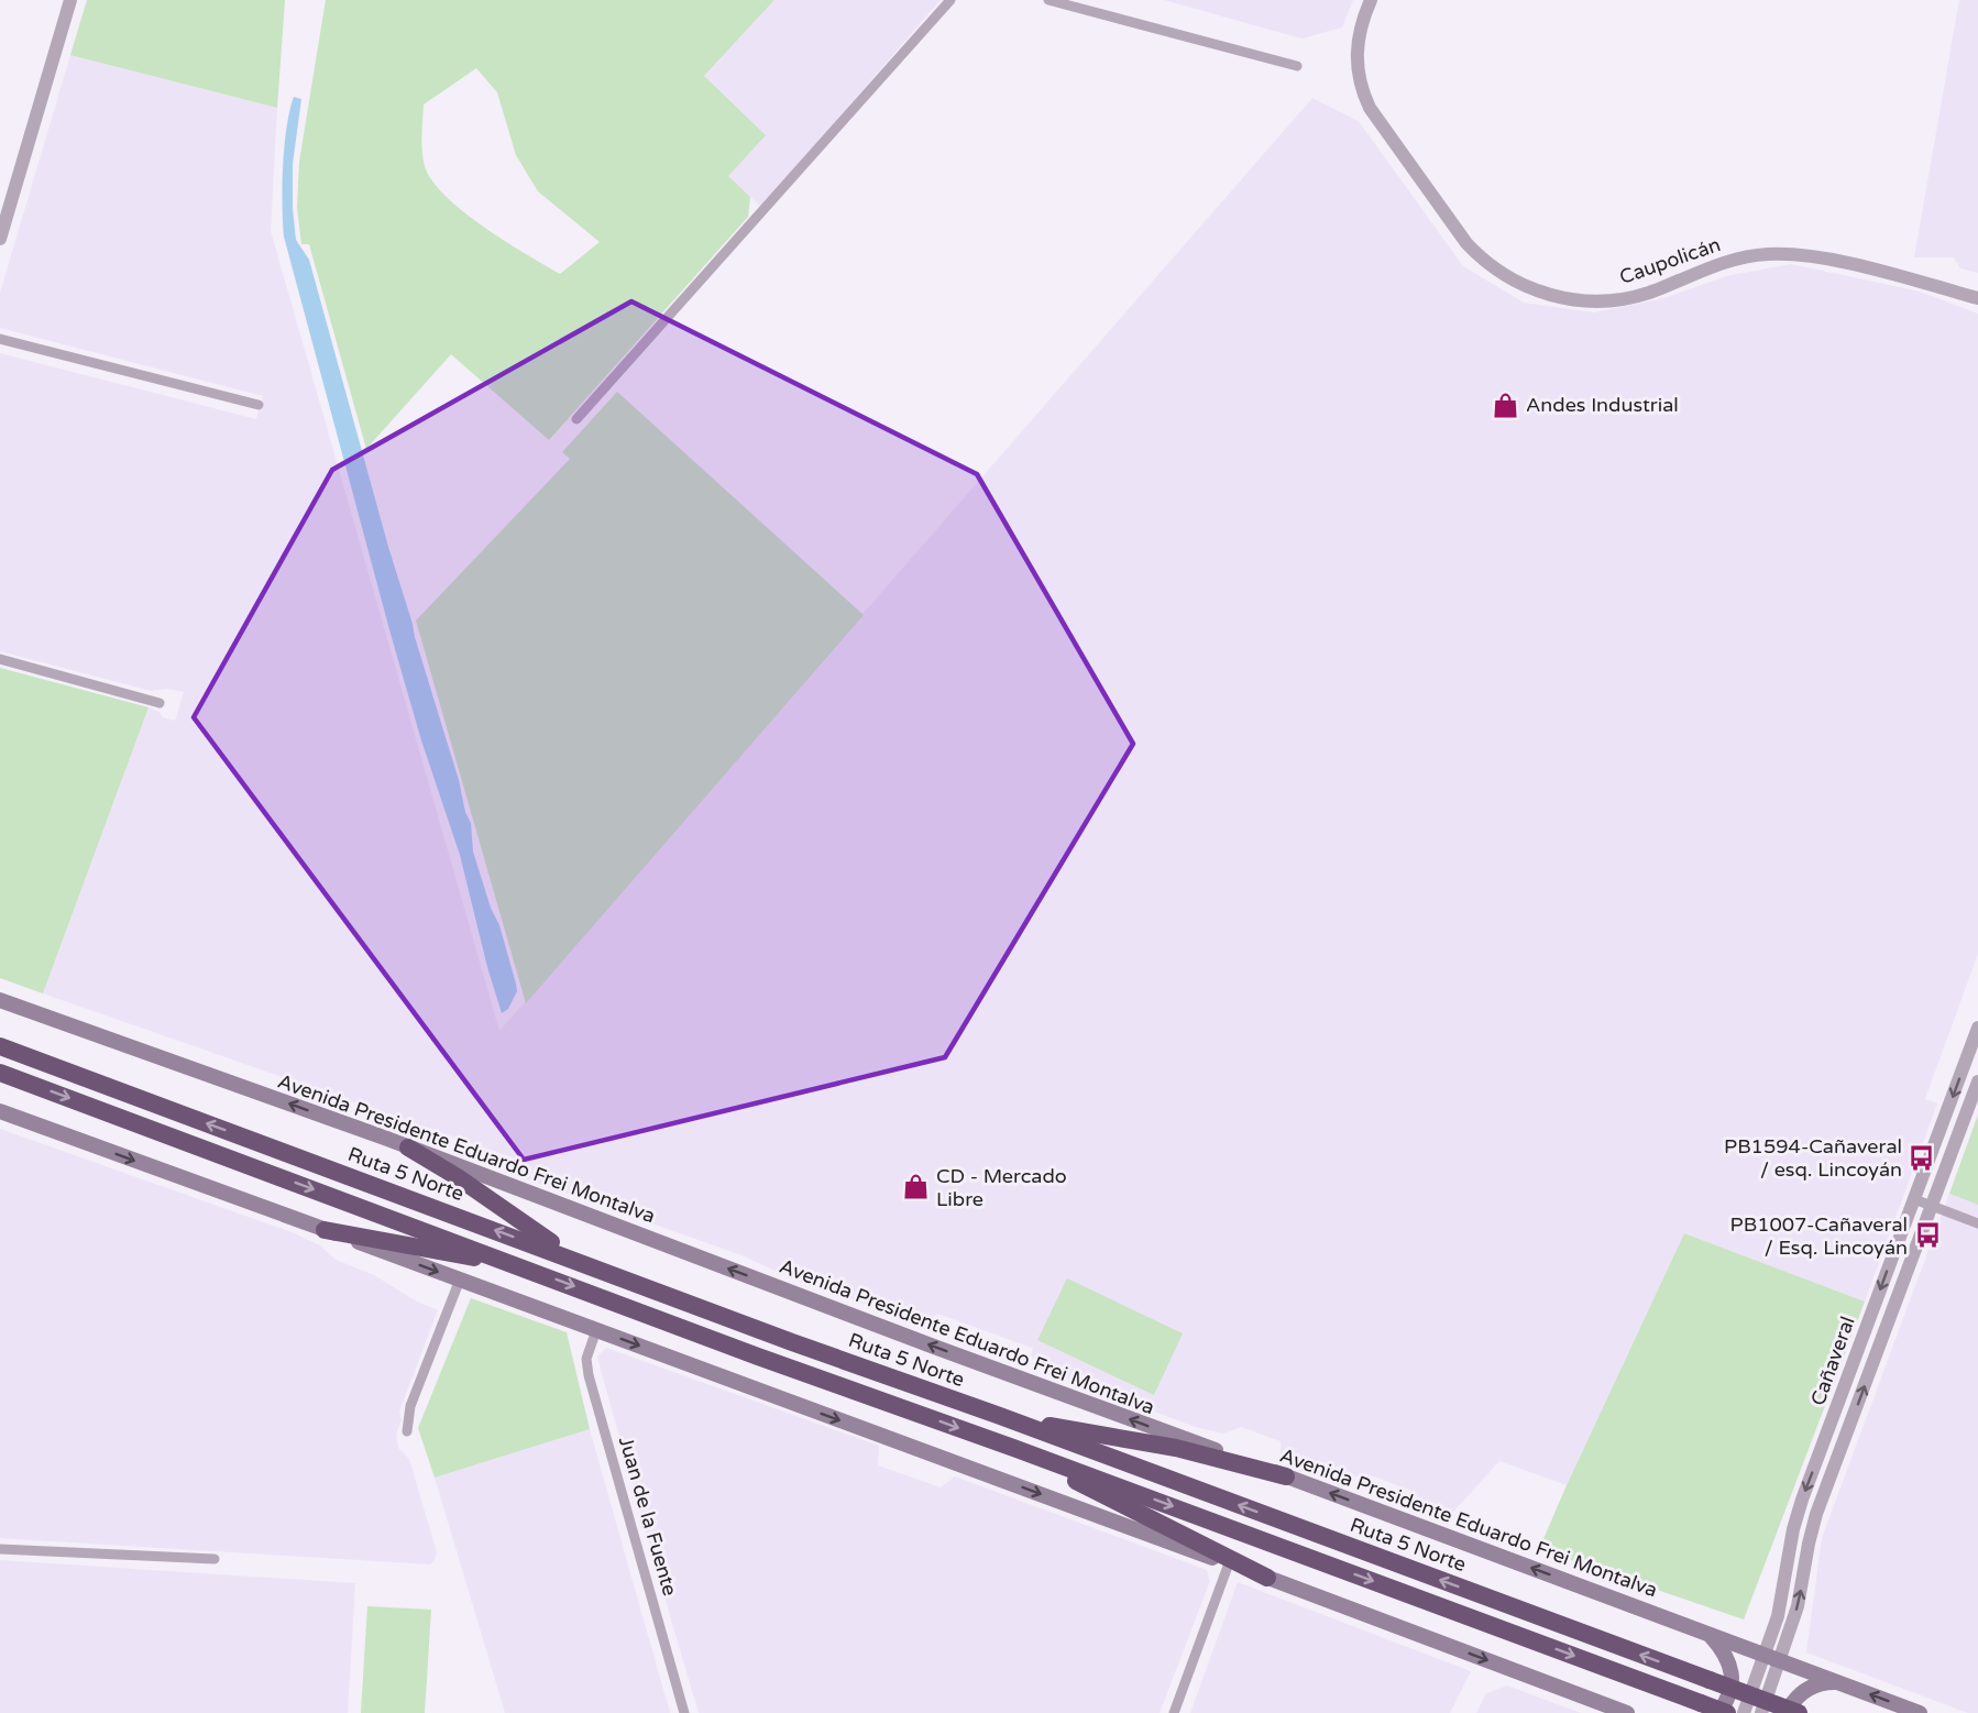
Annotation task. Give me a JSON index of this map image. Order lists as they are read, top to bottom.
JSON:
{
  "streets": {
    "highway": ["Ruta 5 Norte"],
    "main road": ["Avenida Presidente Eduardo Frei Montalva"],
    "street": ["Caupolicán", "Cañaveral", "Juan de la Fuente"]
  },
  "crossings": [
    ["Avenida Presidente Eduardo Frei Montalva", "Cañaveral"]
  ],
  "places": {
    "shop": ["Andes Industrial", "CD - Mercado Libre"],
    "bus stop": ["PB1594-Cañaveral / esq. Lincoyán", "PB1007-Cañaveral / Esq. Lincoyán"]
  }
}
